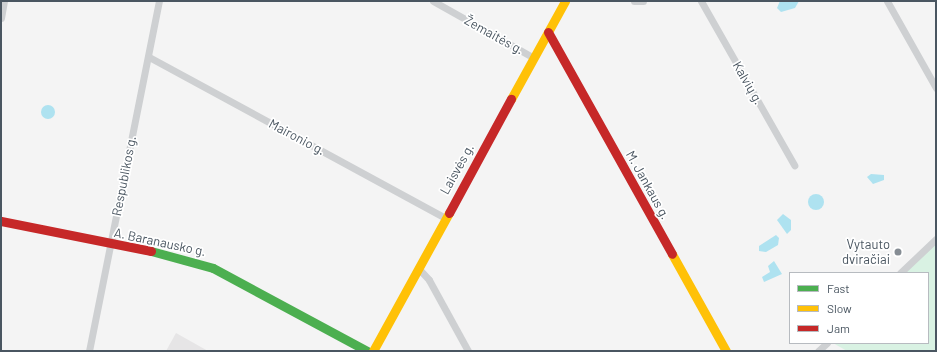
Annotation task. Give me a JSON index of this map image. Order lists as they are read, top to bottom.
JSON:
{
  "streets": {
    "street": [
      "Žemaitės g.",
      "Kalvių g.",
      "Maironio g.",
      "Laisvės g.",
      "Respublikos g.",
      "M. Jankaus g.",
      "A. Baranausko g."
    ]
  },
  "crossings": [
    ["Žemaitės g.", "Laisvės g."],
    ["Maironio g.", "Laisvės g."],
    ["Maironio g.", "Respublikos g."],
    ["Laisvės g.", "M. Jankaus g."],
    ["Respublikos g.", "A. Baranausko g."]
  ],
  "places": ["Vytauto dviračiai"],
  "legend": ["Fast", "Slow", "Jam"]
}
